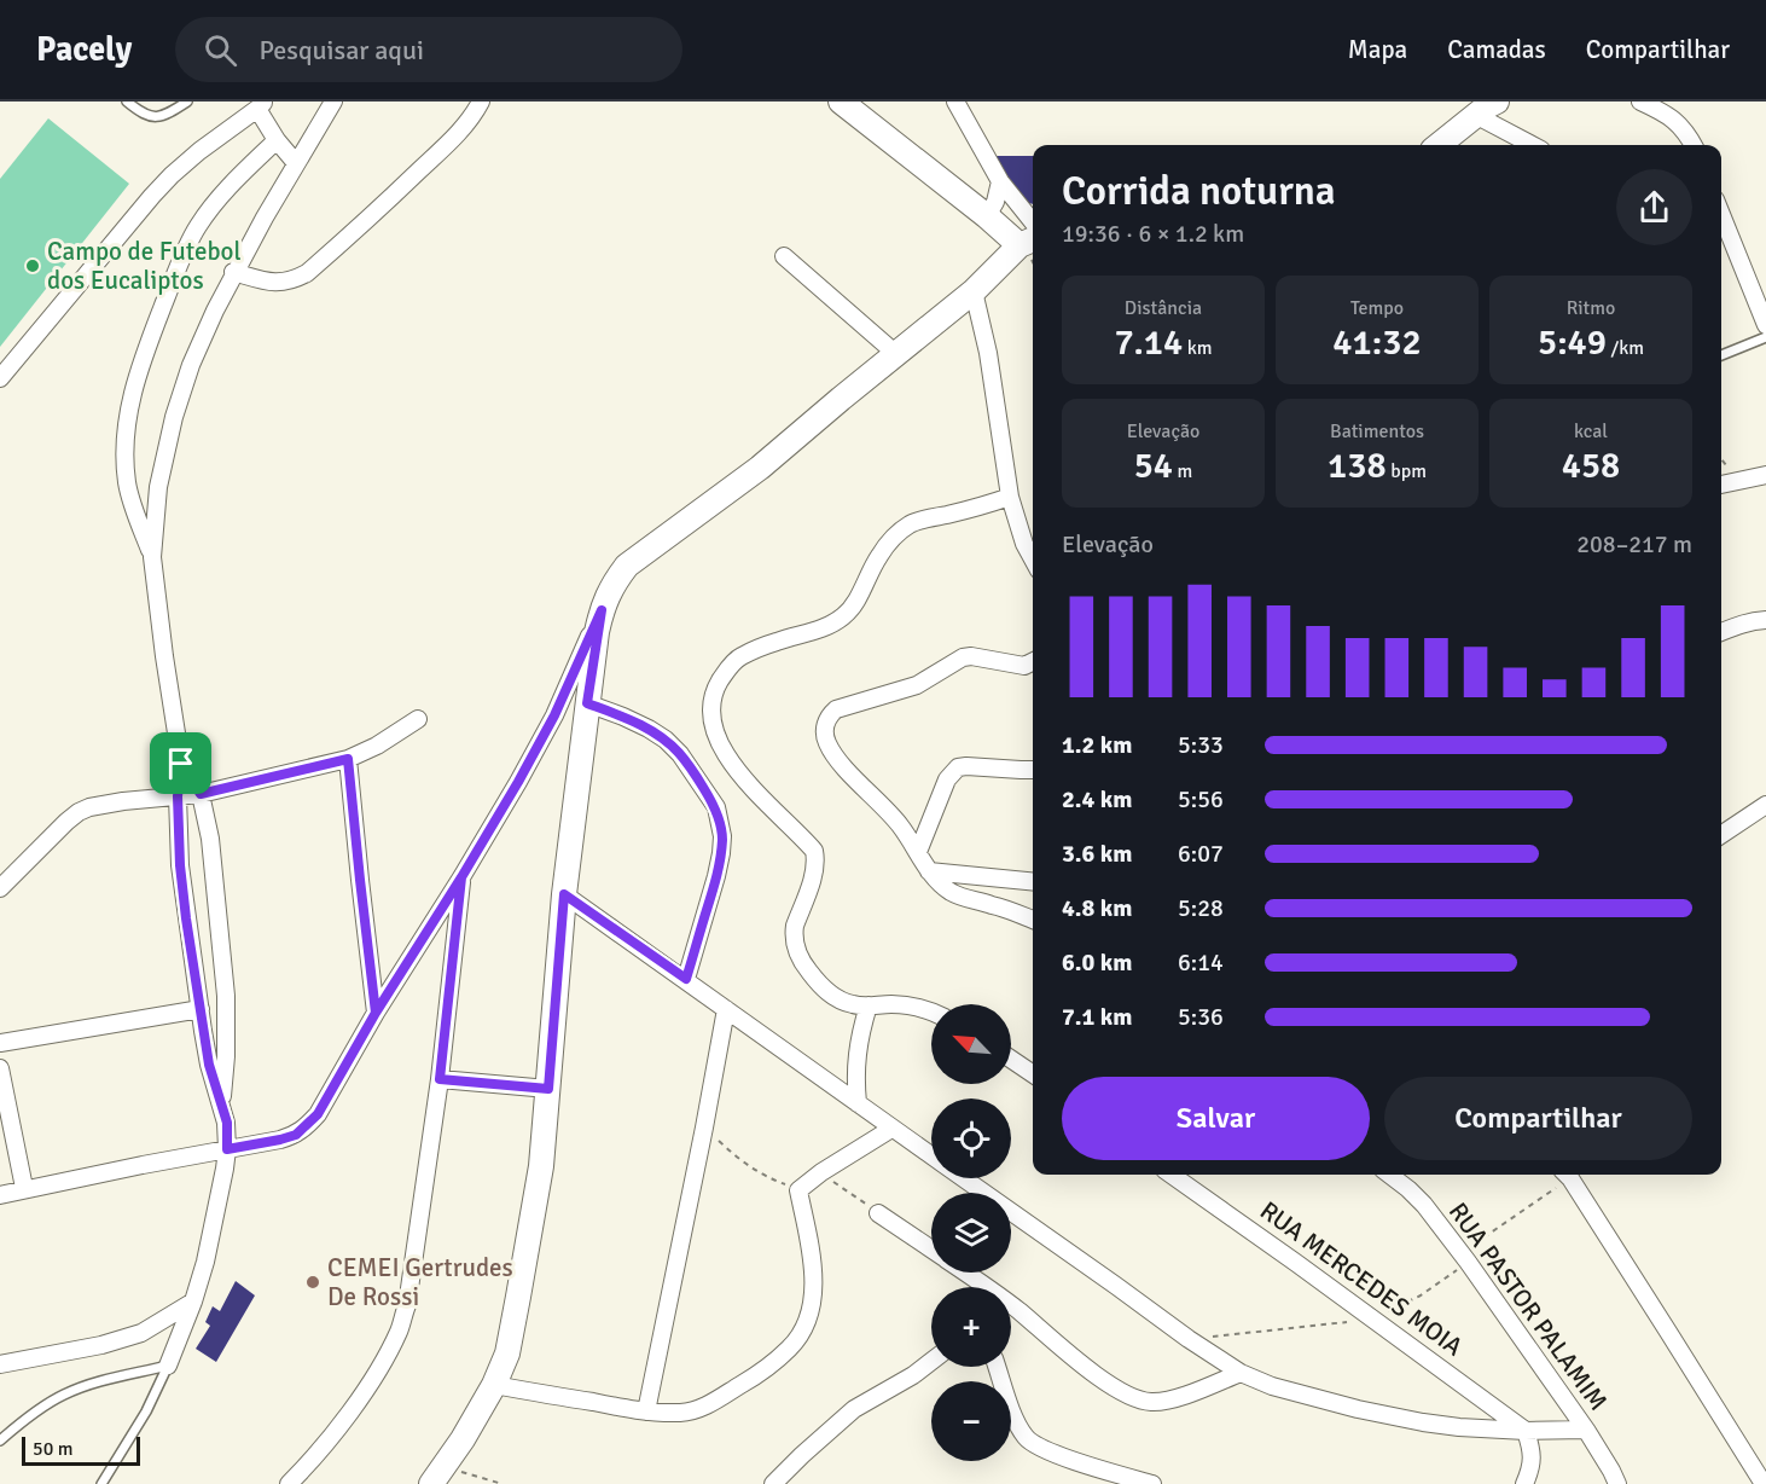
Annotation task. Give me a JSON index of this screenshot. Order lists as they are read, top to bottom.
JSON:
{
  "streets": {
    "street": ["RUA MERCEDES MOIA", "RUA PASTOR PALAMIM"]
  },
  "places": ["Campo de Futebol dos Eucaliptos", "CEMEI Gertrudes De Rossi"],
  "scale_bar": "50 m",
  "north": "top left",
  "page": {
    "header": "Pacely",
    "search": "Pesquisar aqui",
    "nav": ["Mapa", "Camadas", "Compartilhar"],
    "heading": ["Corrida noturna", "19:36 · 6 × 1.2 km"],
    "stats": [
      ["Distância", "7.14 km"],
      ["Tempo", "41:32"],
      ["Ritmo", "5:49 /km"],
      ["Elevação", "54 m"],
      ["Batimentos", "138 bpm"],
      ["kcal", "458"]
    ],
    "chart": ["Elevação", "208–217 m"],
    "list": [
      {
        "name": "1.2 km",
        "note": "5:33"
      },
      {
        "name": "2.4 km",
        "note": "5:56"
      },
      {
        "name": "3.6 km",
        "note": "6:07"
      },
      {
        "name": "4.8 km",
        "note": "5:28"
      },
      {
        "name": "6.0 km",
        "note": "6:14"
      },
      {
        "name": "7.1 km",
        "note": "5:36"
      }
    ],
    "map_buttons": ["+", "−"],
    "buttons": ["Salvar", "Compartilhar"],
    "scale": "50 m"
  }
}
